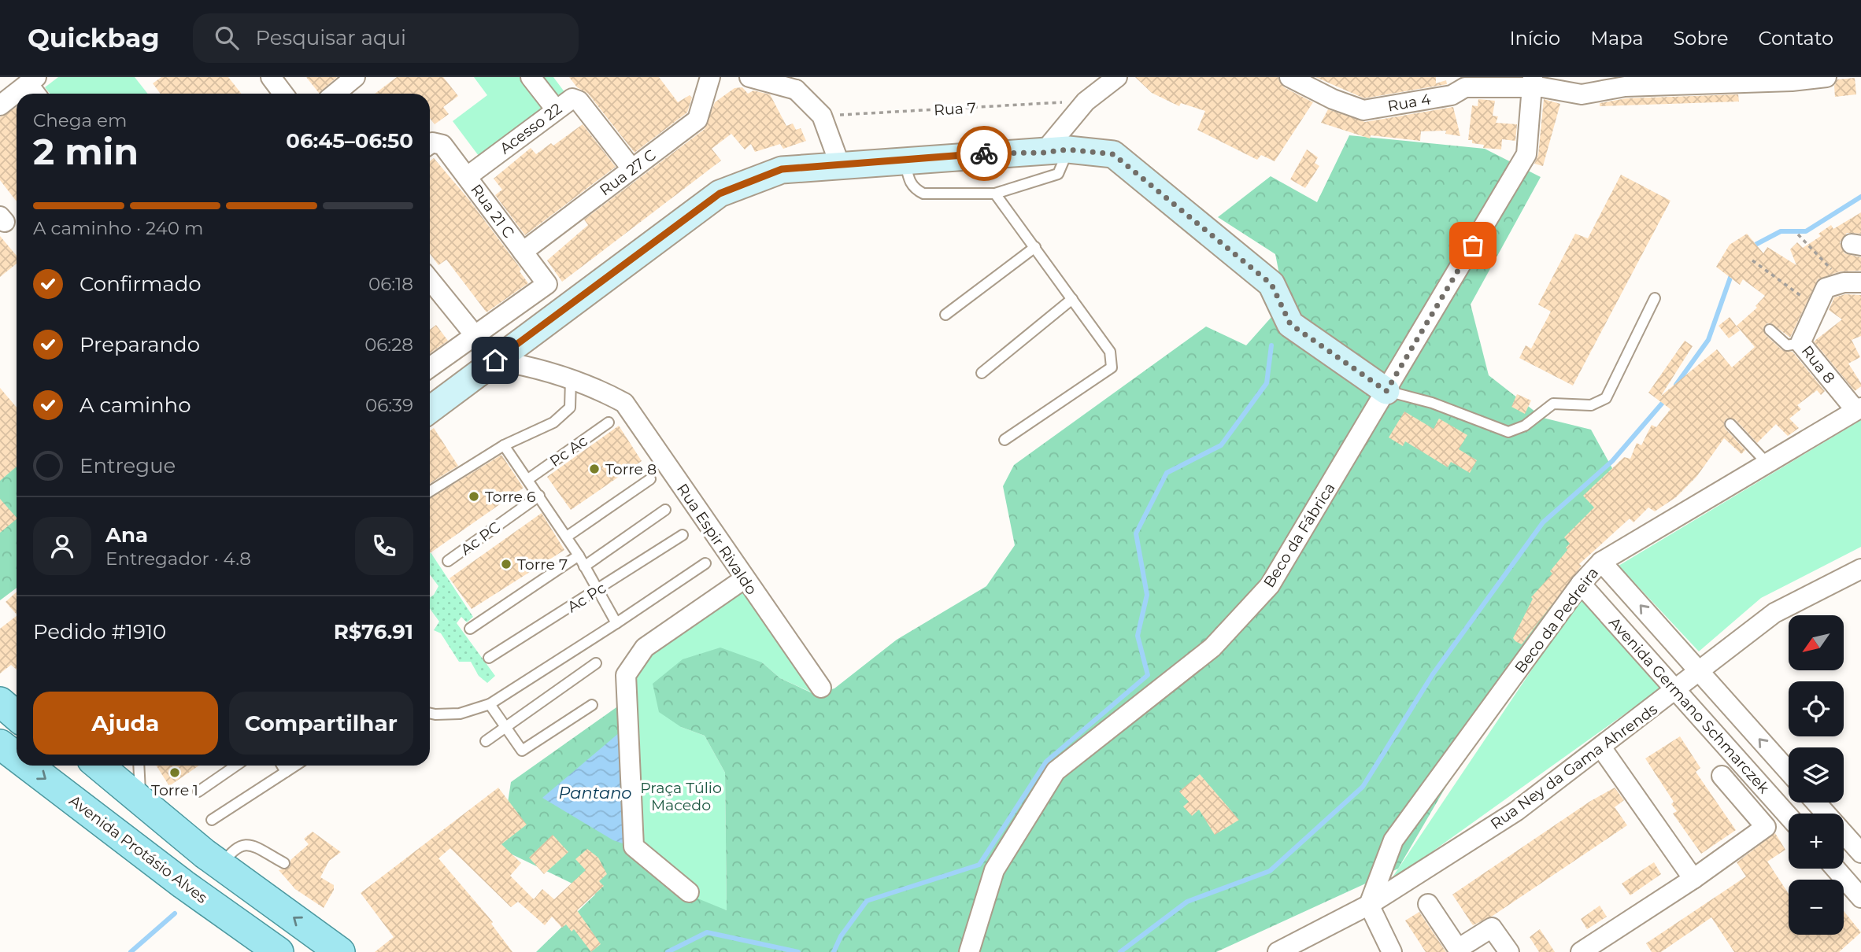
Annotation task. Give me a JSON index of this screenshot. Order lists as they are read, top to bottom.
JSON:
{
  "streets": {
    "main road": ["Avenida Protásio Alves"],
    "street": [
      "Rua 4",
      "Acesso 22",
      "Rua 27 C",
      "Rua 21 C",
      "Rua 8",
      "Beco da Fábrica",
      "Rua Espir Rivaldo",
      "Beco da Pedreira",
      "Avenida Germano Schmarczek",
      "Rua Ney da Gama Ahrends"
    ],
    "lane": ["Pc Ac", "Ac PC", "Ac Pc"],
    "path": ["Rua 7"]
  },
  "crossings": [
    ["Rua 4", "Beco da Fábrica"],
    ["Acesso 22", "Rua 27 C"],
    ["Acesso 22", "Rua 21 C"],
    ["Rua 27 C", "Rua 21 C"],
    ["Rua 8", "Beco da Pedreira"],
    ["Beco da Pedreira", "Avenida Germano Schmarczek"],
    ["Beco da Pedreira", "Rua Ney da Gama Ahrends"],
    ["Avenida Germano Schmarczek", "Rua Ney da Gama Ahrends"]
  ],
  "water": ["Pantano"],
  "parks": ["Praça Túlio Macedo"],
  "places": [
    "Torre 8",
    "Torre 6",
    "Torre 7",
    "Torre 1"
  ],
  "north": "bottom left",
  "page": {
    "header": "Quickbag",
    "search": "Pesquisar aqui",
    "nav": [
      "Início",
      "Mapa",
      "Sobre",
      "Contato"
    ],
    "heading": ["2 min", "Chega em", "06:45–06:50"],
    "panel": [
      "Ana",
      "Entregador · 4.8",
      "Pedido #1910",
      "R$76.91"
    ],
    "bar": "A caminho · 240 m",
    "list": [
      ["Confirmado", "06:18"],
      ["Preparando", "06:28"],
      ["A caminho", "06:39"],
      "Entregue"
    ],
    "map_buttons": ["+", "−"],
    "buttons": ["Ajuda", "Compartilhar"]
  }
}
